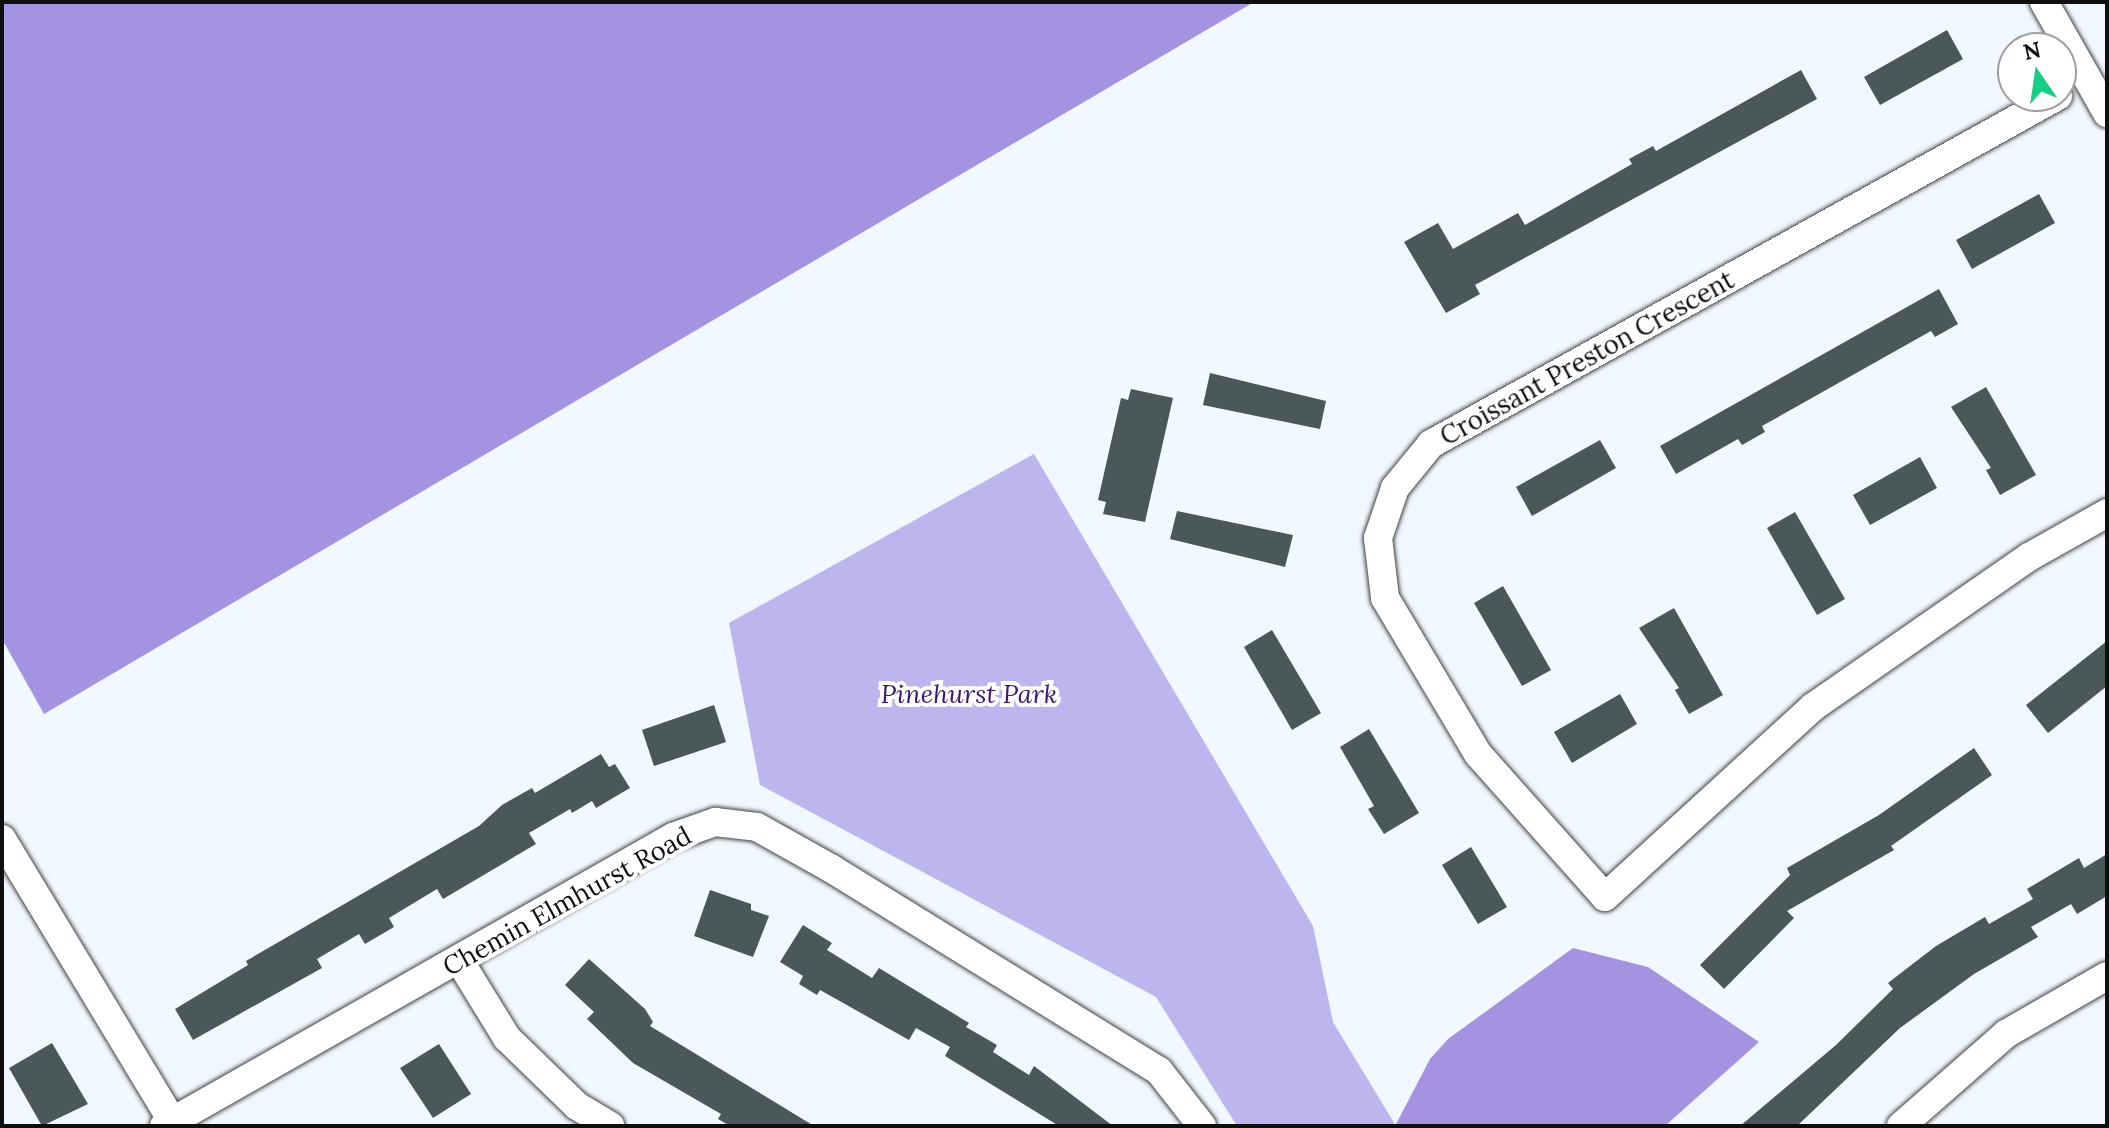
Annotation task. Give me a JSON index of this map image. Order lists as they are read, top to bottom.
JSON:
{
  "streets": {
    "street": ["Croissant Preston Crescent", "Chemin Elmhurst Road"]
  },
  "parks": ["Pinehurst Park"],
  "north": "top"
}
